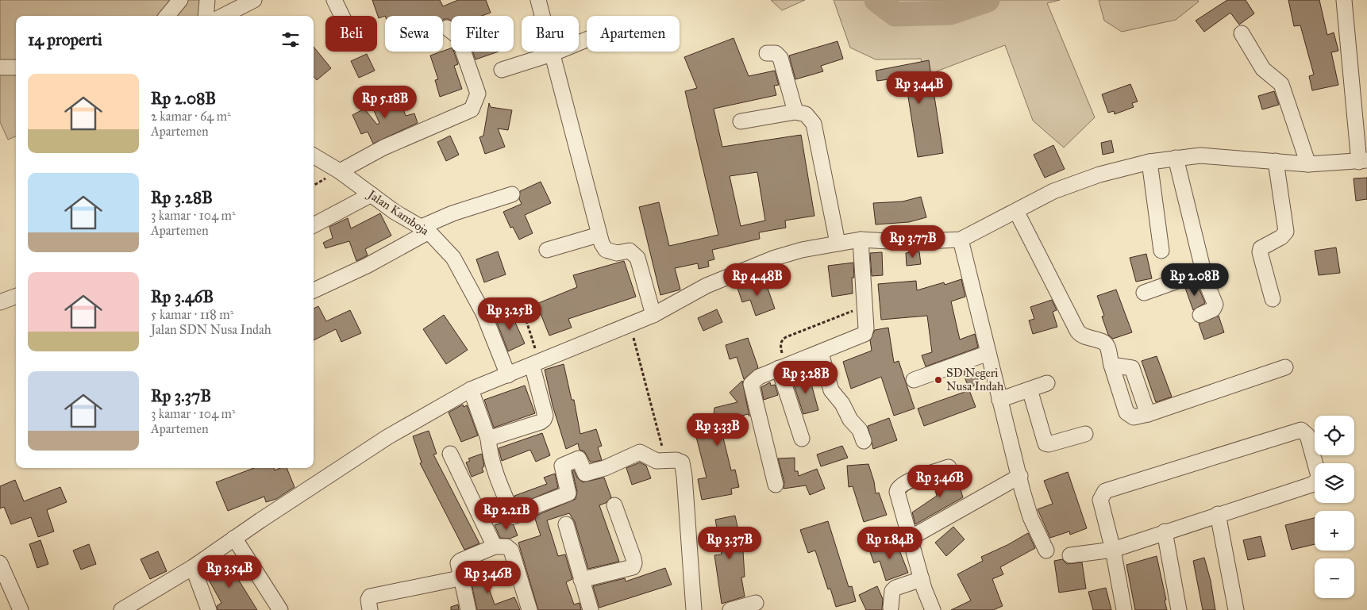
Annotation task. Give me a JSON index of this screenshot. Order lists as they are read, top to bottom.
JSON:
{
  "streets": {
    "street": ["Jalan Kamboja"]
  },
  "places": ["SD Negeri Nusa Indah"],
  "page": {
    "chip": [
      "Beli",
      "Sewa",
      "Filter",
      "Baru",
      "Apartemen"
    ],
    "heading": "14 properti",
    "list": [
      {
        "name": "Rp 2.08B",
        "note": "2 kamar · 64 m² · Apartemen"
      },
      {
        "name": "Rp 3.28B",
        "note": "3 kamar · 104 m² · Apartemen"
      },
      {
        "name": "Rp 3.46B",
        "note": "5 kamar · 118 m² · Jalan SDN Nusa Indah"
      },
      {
        "name": "Rp 3.37B",
        "note": "3 kamar · 104 m² · Apartemen"
      }
    ],
    "price": [
      "Rp 3.44B",
      "Rp 5.18B",
      "Rp 3.77B",
      "Rp 4.48B",
      "Rp 2.08B",
      "Rp 3.25B",
      "Rp 3.28B",
      "Rp 3.33B",
      "Rp 3.46B",
      "Rp 2.21B",
      "Rp 3.37B",
      "Rp 1.84B",
      "Rp 3.54B",
      "Rp 3.46B"
    ],
    "map_buttons": ["+", "−"]
  }
}
